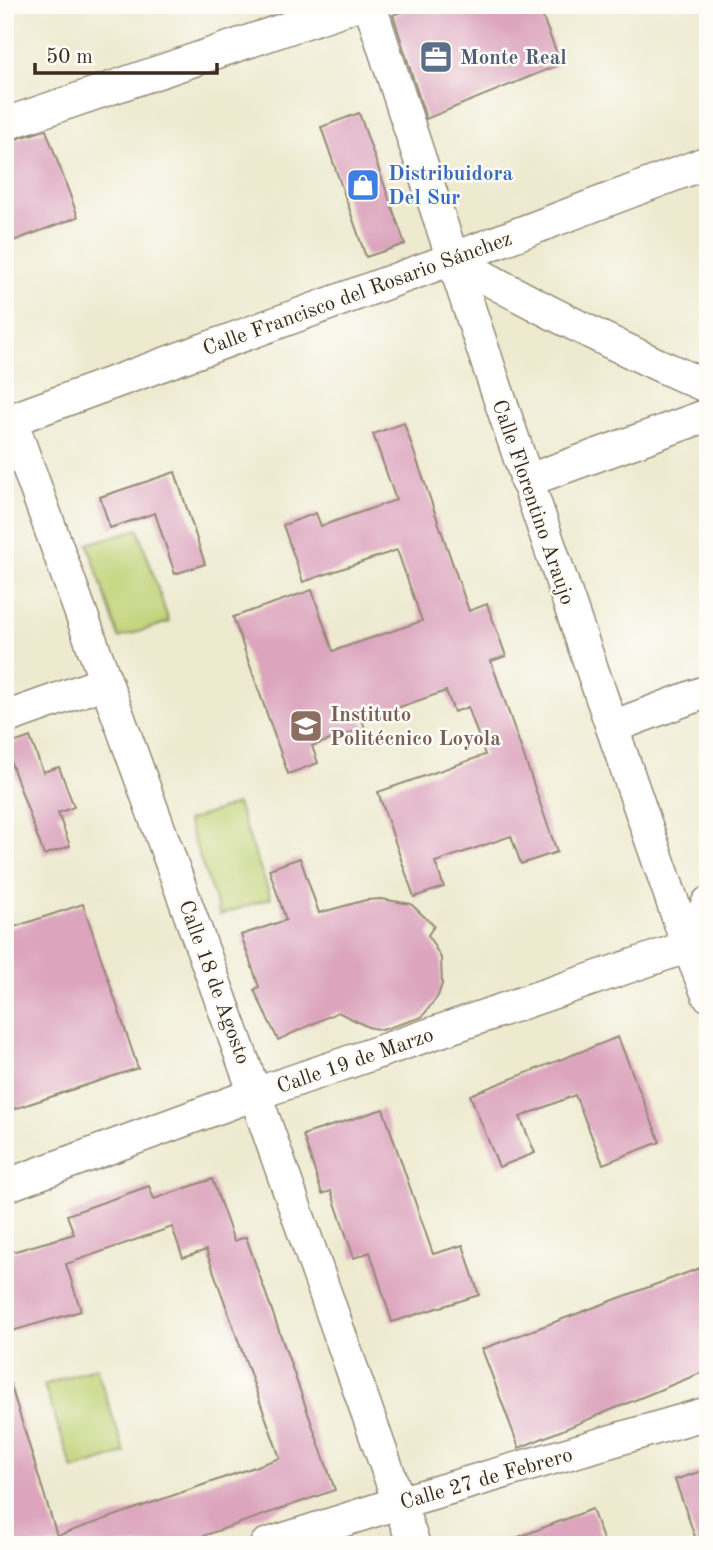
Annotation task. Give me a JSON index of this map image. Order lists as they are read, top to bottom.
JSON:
{
  "streets": {
    "street": [
      "Calle Francisco del Rosario Sánchez",
      "Calle Florentino Araujo",
      "Calle 18 de Agosto",
      "Calle 19 de Marzo",
      "Calle 27 de Febrero"
    ]
  },
  "crossings": [
    ["Calle Francisco del Rosario Sánchez", "Calle Florentino Araujo"],
    ["Calle Francisco del Rosario Sánchez", "Calle 18 de Agosto"],
    ["Calle Florentino Araujo", "Calle 19 de Marzo"],
    ["Calle 18 de Agosto", "Calle 19 de Marzo"],
    ["Calle 18 de Agosto", "Calle 27 de Febrero"]
  ],
  "places": {
    "office": ["Monte Real"],
    "shop": ["Distribuidora Del Sur"],
    "school or university": ["Instituto Politécnico Loyola"]
  },
  "scale_bar": "50 m"
}
